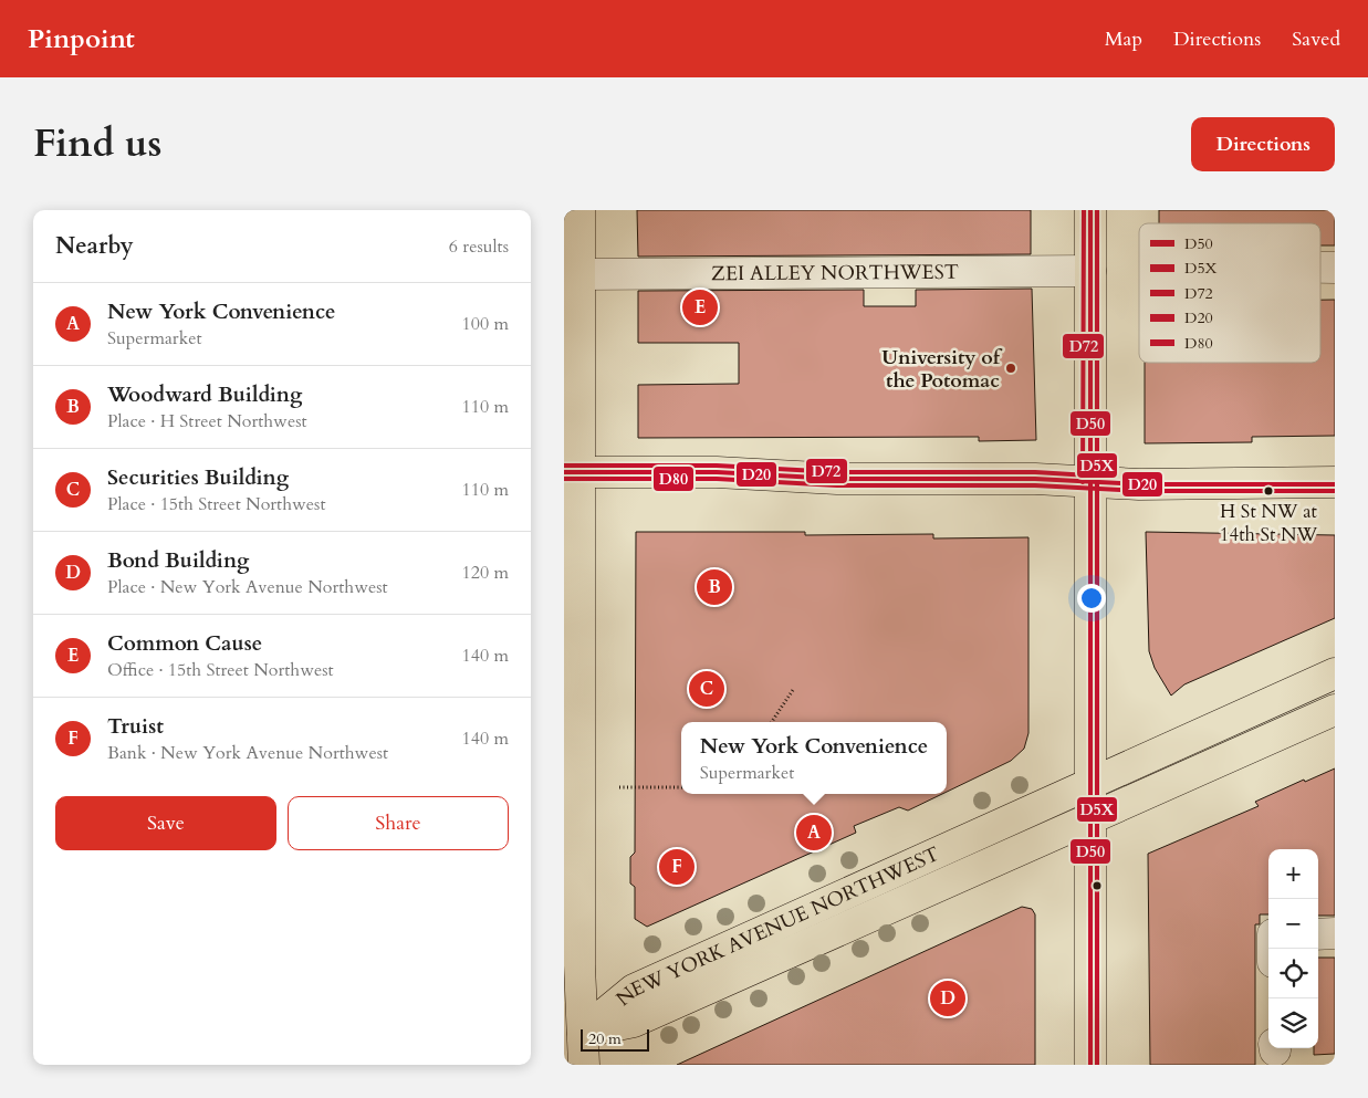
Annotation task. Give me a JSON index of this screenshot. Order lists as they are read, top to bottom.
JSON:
{
  "streets": {
    "main road": ["NEW YORK AVENUE NORTHWEST"],
    "lane": ["ZEI ALLEY NORTHWEST"]
  },
  "places": ["University of the Potomac", "H St NW at 14th St NW"],
  "lines": [
    "transit line D50",
    "transit line D5X",
    "transit line D72",
    "transit line D20",
    "transit line D80"
  ],
  "legend": [
    "D50",
    "D5X",
    "D72",
    "D20",
    "D80"
  ],
  "scale_bar": "20 m",
  "page": {
    "header": "Pinpoint",
    "nav": ["Map", "Directions", "Saved"],
    "title": "Find us",
    "buttons": [
      "Directions",
      ["Save", "Share"]
    ],
    "heading": ["Nearby", "6 results"],
    "list": [
      {
        "mark": "A",
        "name": "New York Convenience",
        "note": "Supermarket",
        "value": "100 m"
      },
      {
        "mark": "B",
        "name": "Woodward Building",
        "note": "Place · H Street Northwest",
        "value": "110 m"
      },
      {
        "mark": "C",
        "name": "Securities Building",
        "note": "Place · 15th Street Northwest",
        "value": "110 m"
      },
      {
        "mark": "D",
        "name": "Bond Building",
        "note": "Place · New York Avenue Northwest",
        "value": "120 m"
      },
      {
        "mark": "E",
        "name": "Common Cause",
        "note": "Office · 15th Street Northwest",
        "value": "140 m"
      },
      {
        "mark": "F",
        "name": "Truist",
        "note": "Bank · New York Avenue Northwest",
        "value": "140 m"
      }
    ],
    "pins": [
      "E",
      "B",
      "C",
      "A",
      "F",
      "D"
    ],
    "popup": ["New York Convenience", "Supermarket"],
    "map_buttons": ["+", "−"],
    "scale": "20 m"
  }
}
